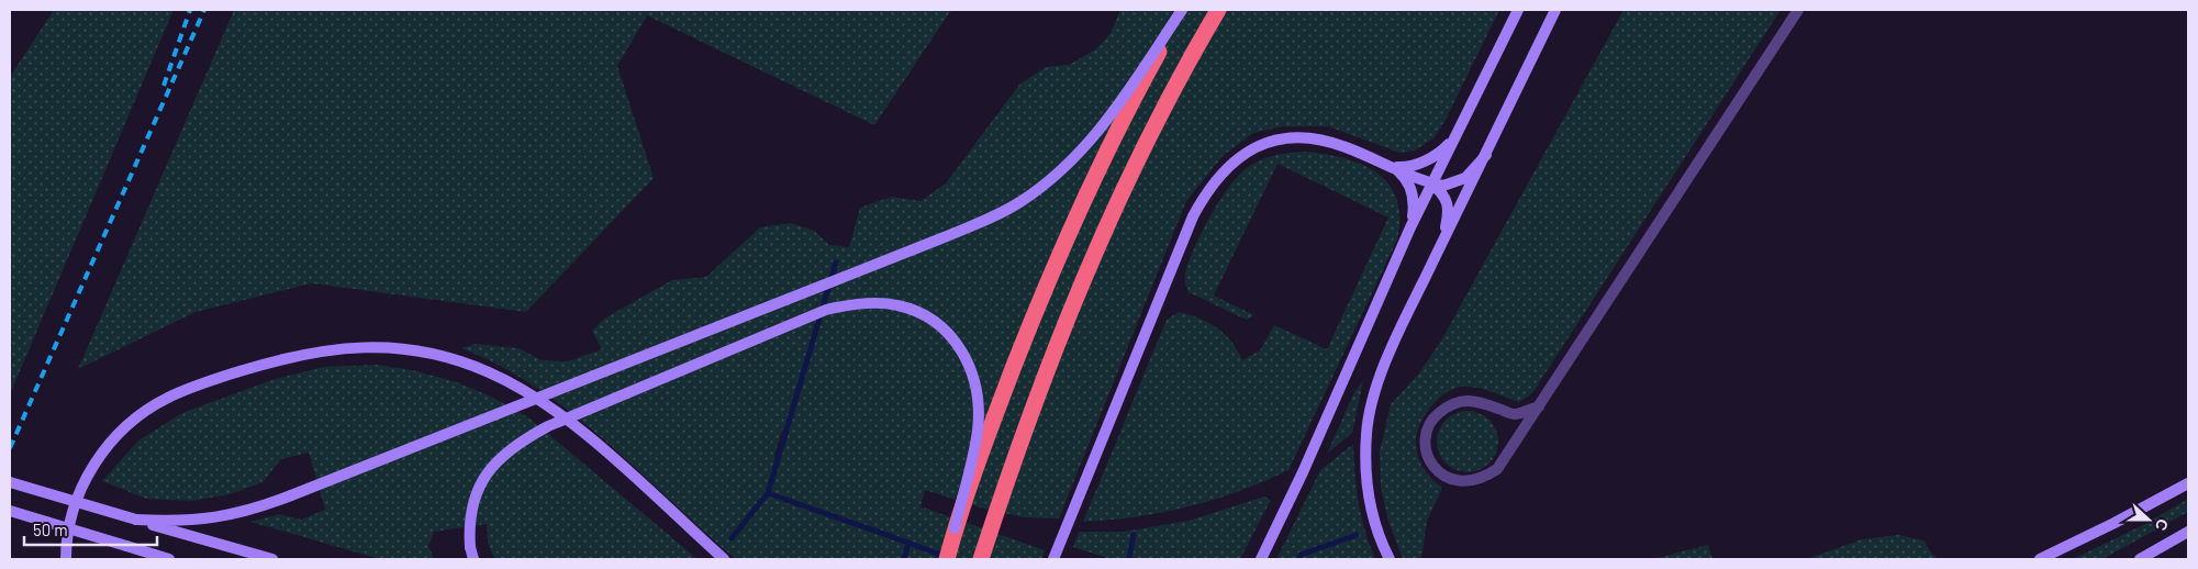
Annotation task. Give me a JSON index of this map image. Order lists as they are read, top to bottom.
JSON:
{
  "scale_bar": "50 m",
  "north": "right"
}
